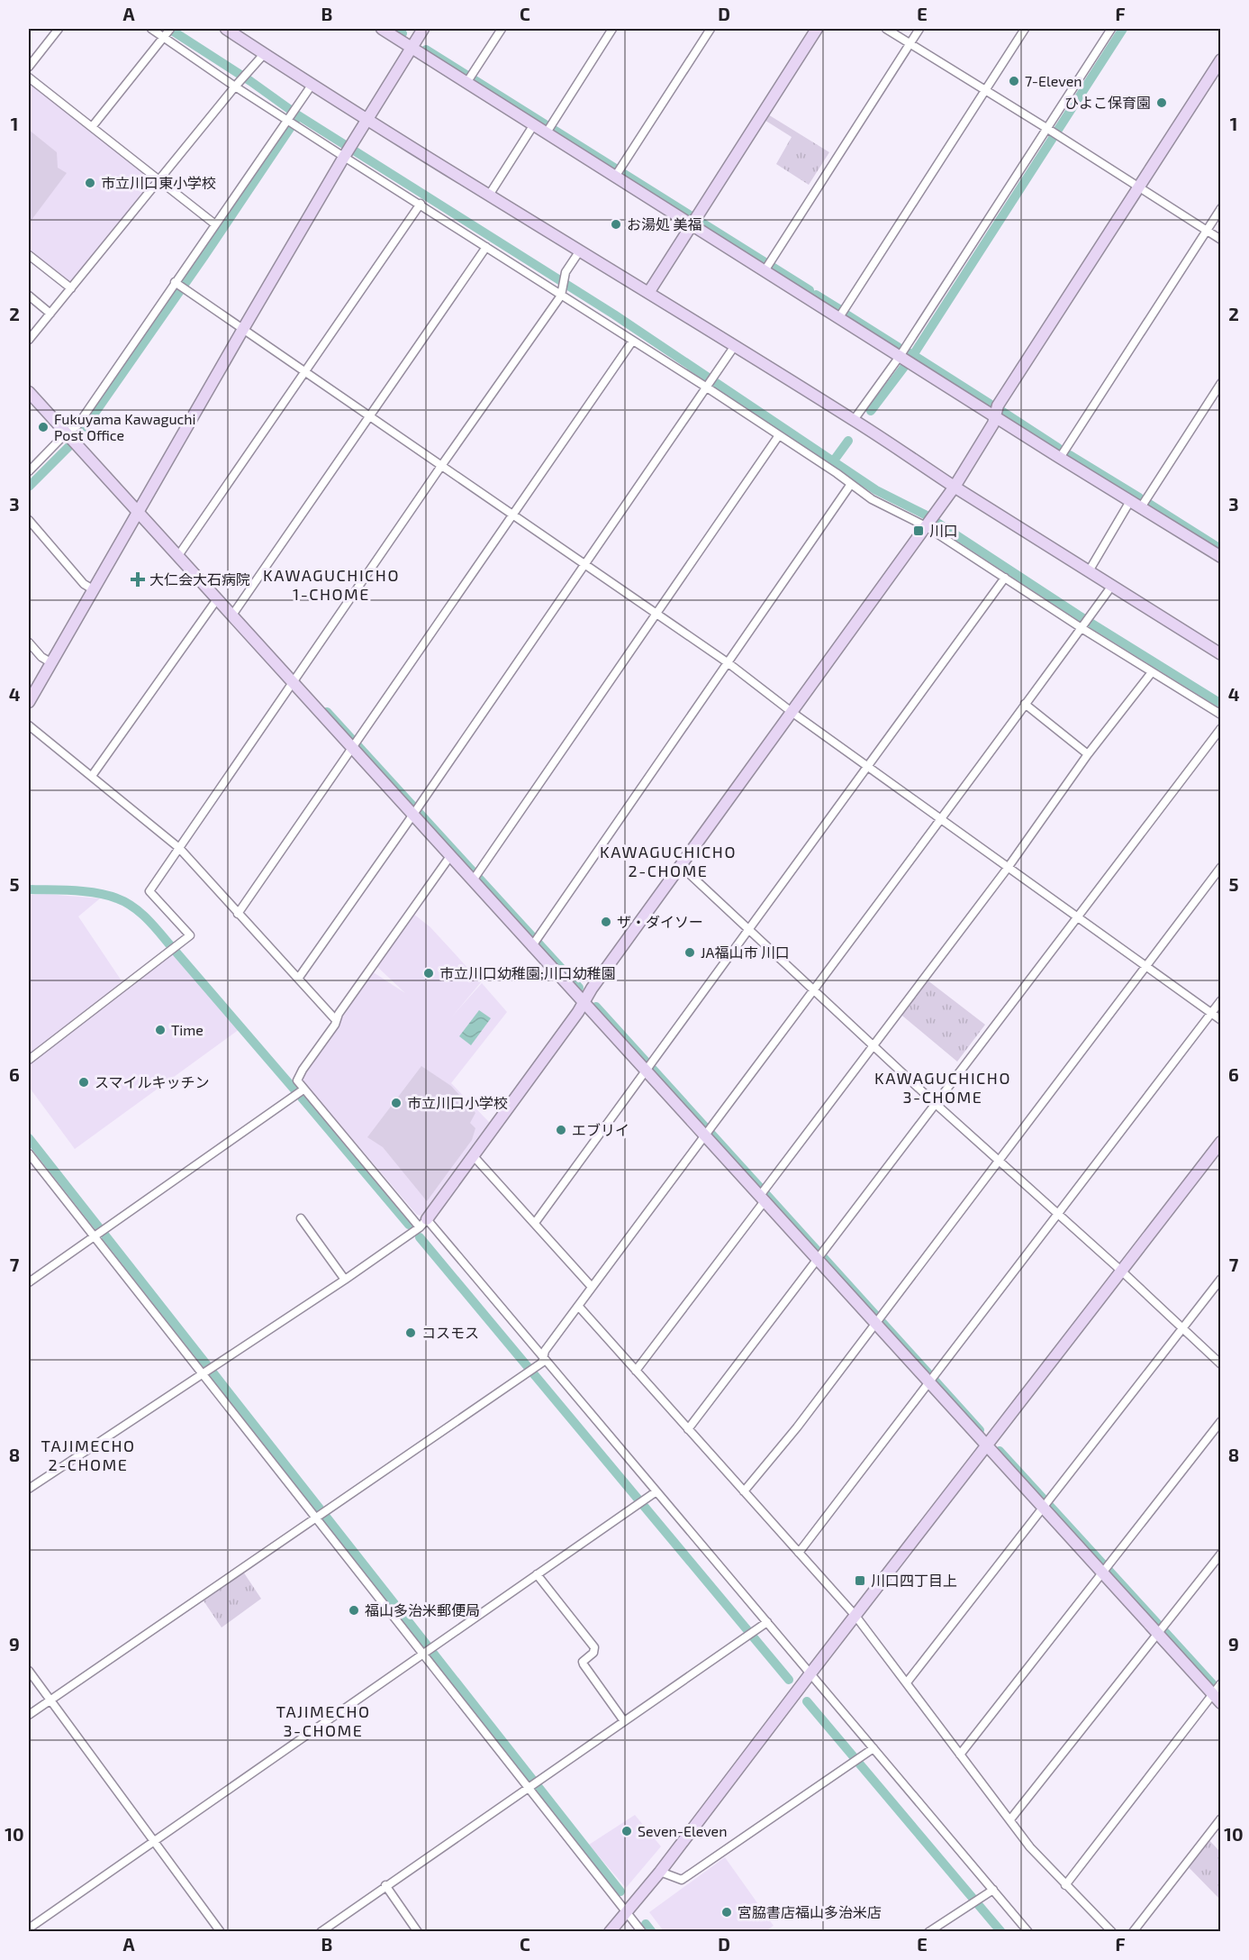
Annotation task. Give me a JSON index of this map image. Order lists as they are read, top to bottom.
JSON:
{
  "districts": [
    "KAWAGUCHICHO 1-CHOME",
    "KAWAGUCHICHO 2-CHOME",
    "KAWAGUCHICHO 3-CHOME",
    "TAJIMECHO 2-CHOME",
    "TAJIMECHO 3-CHOME"
  ],
  "places": {
    "other": [
      "7-Eleven",
      "ひよこ保育園",
      "市立川口東小学校",
      "お湯処 美福",
      "Fukuyama Kawaguchi Post Office",
      "ザ・ダイソー",
      "JA福山市 川口",
      "市立川口幼稚園;川口幼稚園",
      "Time",
      "スマイルキッチン",
      "市立川口小学校",
      "エブリイ",
      "コスモス",
      "福山多治米郵便局",
      "Seven-Eleven",
      "宮脇書店福山多治米店"
    ],
    "transit": ["川口", "川口四丁目上"],
    "health": ["大仁会大石病院"]
  },
  "grid": {
    "columns": [
      "A",
      "B",
      "C",
      "D",
      "E",
      "F"
    ],
    "rows": [
      "1",
      "2",
      "3",
      "4",
      "5",
      "6",
      "7",
      "8",
      "9",
      "10"
    ]
  }
}
